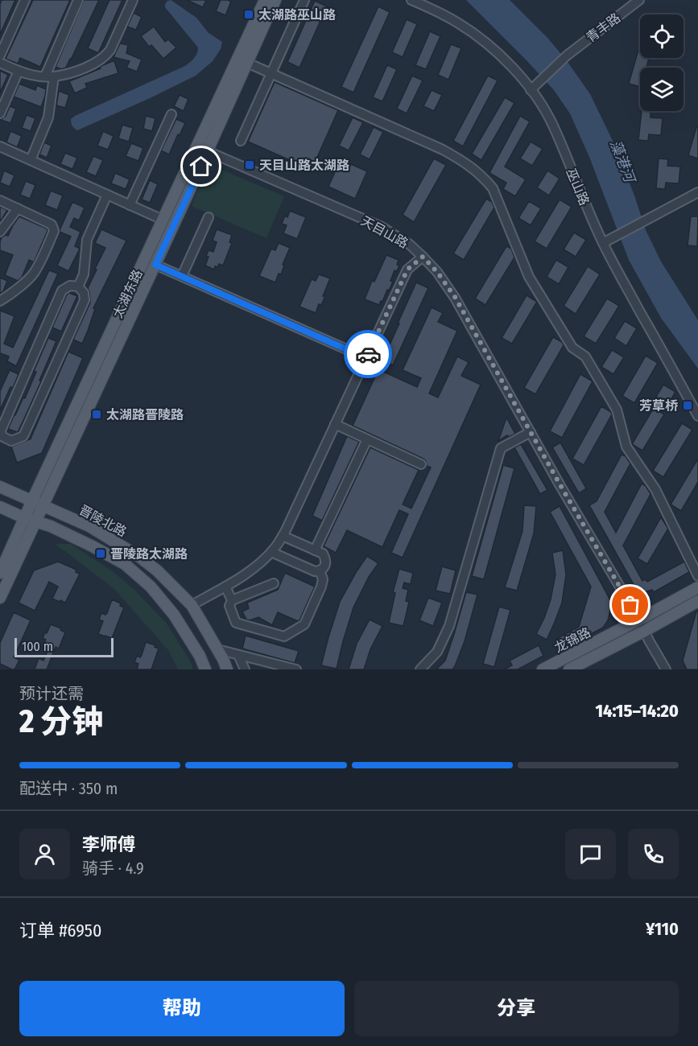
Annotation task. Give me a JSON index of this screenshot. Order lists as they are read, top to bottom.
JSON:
{
  "streets": {
    "main road": ["太湖东路", "晋陵北路", "龙锦路"],
    "street": ["青丰路", "巫山路", "天目山路"]
  },
  "crossings": [
    ["青丰路", "巫山路"],
    ["天目山路", "太湖东路"],
    ["天目山路", "龙锦路"],
    ["太湖东路", "晋陵北路"]
  ],
  "water": ["藻港河"],
  "places": {
    "transit": [
      "太湖路巫山路",
      "天目山路太湖路",
      "芳草桥",
      "太湖路晋陵路",
      "晋陵路太湖路"
    ]
  },
  "scale_bar": "100 m",
  "page": {
    "scale": "100 m",
    "heading": ["2 分钟", "预计还需", "14:15–14:20"],
    "panel": [
      "李师傅",
      "骑手 · 4.9",
      "订单 #6950",
      "¥110"
    ],
    "bar": "配送中 · 350 m",
    "buttons": ["帮助", "分享"]
  }
}
